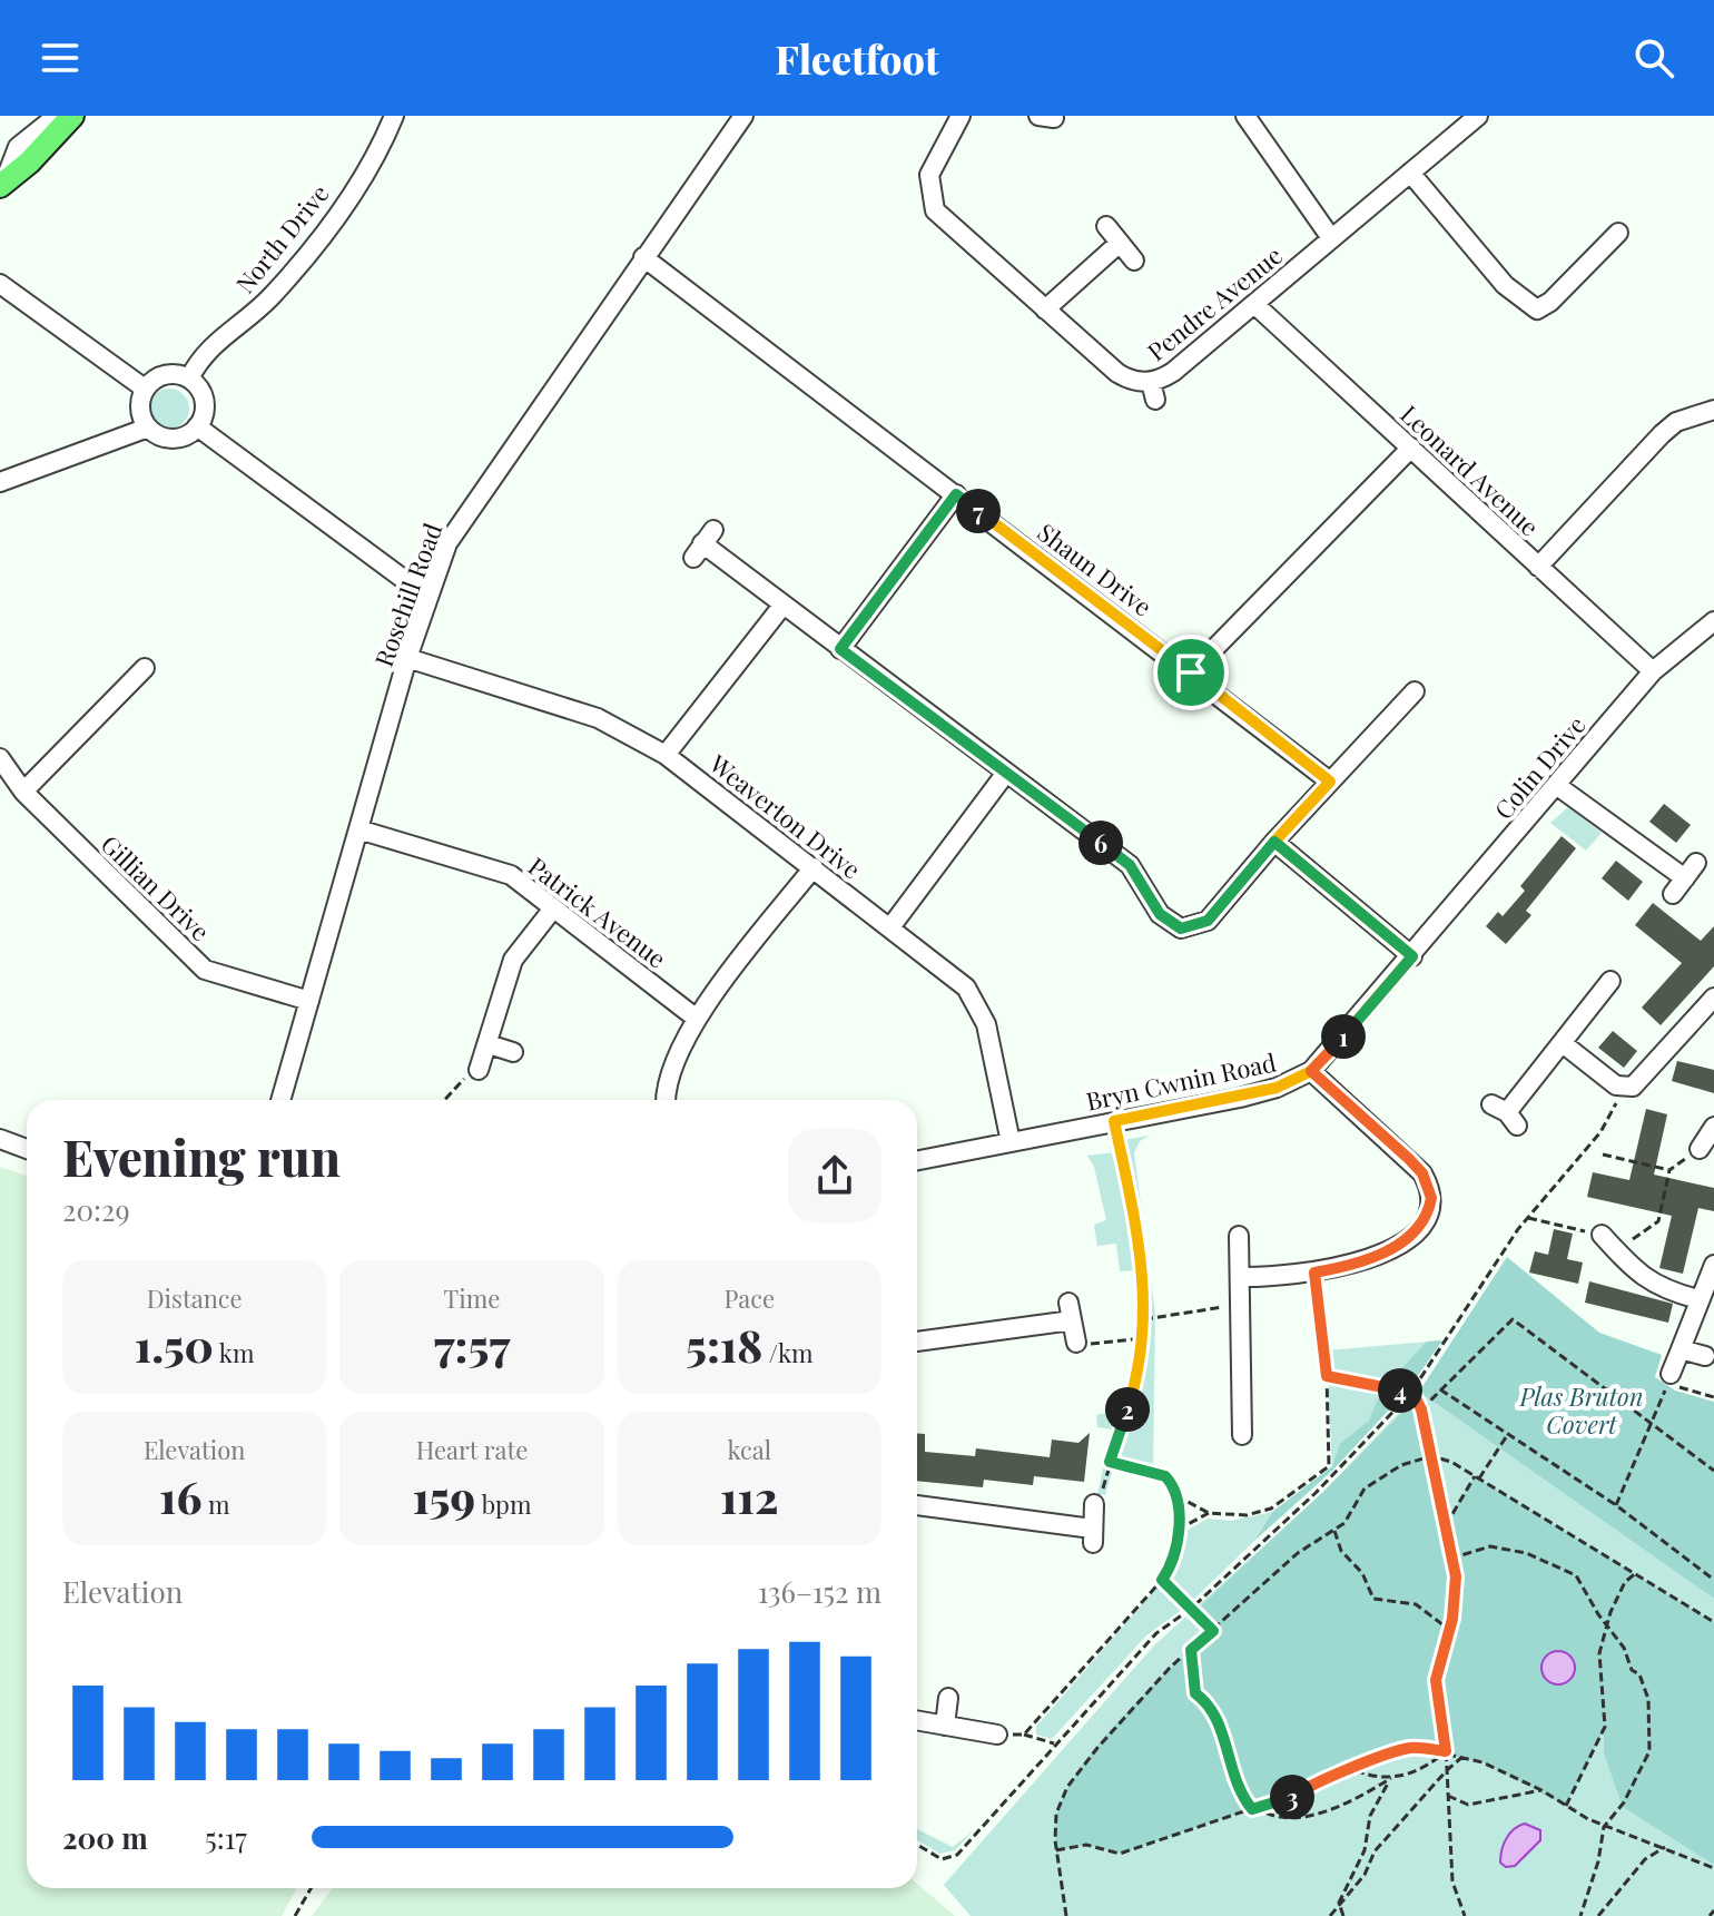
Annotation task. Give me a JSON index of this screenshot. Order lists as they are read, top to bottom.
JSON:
{
  "streets": {
    "street": [
      "North Drive",
      "Pendre Avenue",
      "Leonard Avenue",
      "Shaun Drive",
      "Rosehill Road",
      "Colin Drive",
      "Weaverton Drive",
      "Gillian Drive",
      "Patrick Avenue",
      "Bryn Cwnin Road"
    ]
  },
  "crossings": [
    ["Pendre Avenue", "Leonard Avenue"],
    ["Leonard Avenue", "Colin Drive"],
    ["Shaun Drive", "Rosehill Road"],
    ["Rosehill Road", "Weaverton Drive"],
    ["Rosehill Road", "Gillian Drive"],
    ["Rosehill Road", "Patrick Avenue"],
    ["Colin Drive", "Bryn Cwnin Road"],
    ["Weaverton Drive", "Bryn Cwnin Road"]
  ],
  "parks": ["Plas Bruton Covert"],
  "page": {
    "header": "Fleetfoot",
    "pins": [
      "7",
      "6",
      "1",
      "4",
      "2",
      "3"
    ],
    "heading": ["Evening run", "20:29"],
    "stats": [
      ["Distance", "1.50 km"],
      ["Time", "7:57"],
      ["Pace", "5:18 /km"],
      ["Elevation", "16 m"],
      ["Heart rate", "159 bpm"],
      ["kcal", "112"]
    ],
    "chart": ["Elevation", "136–152 m"],
    "list": [
      {
        "name": "200 m",
        "note": "5:17"
      }
    ]
  }
}
